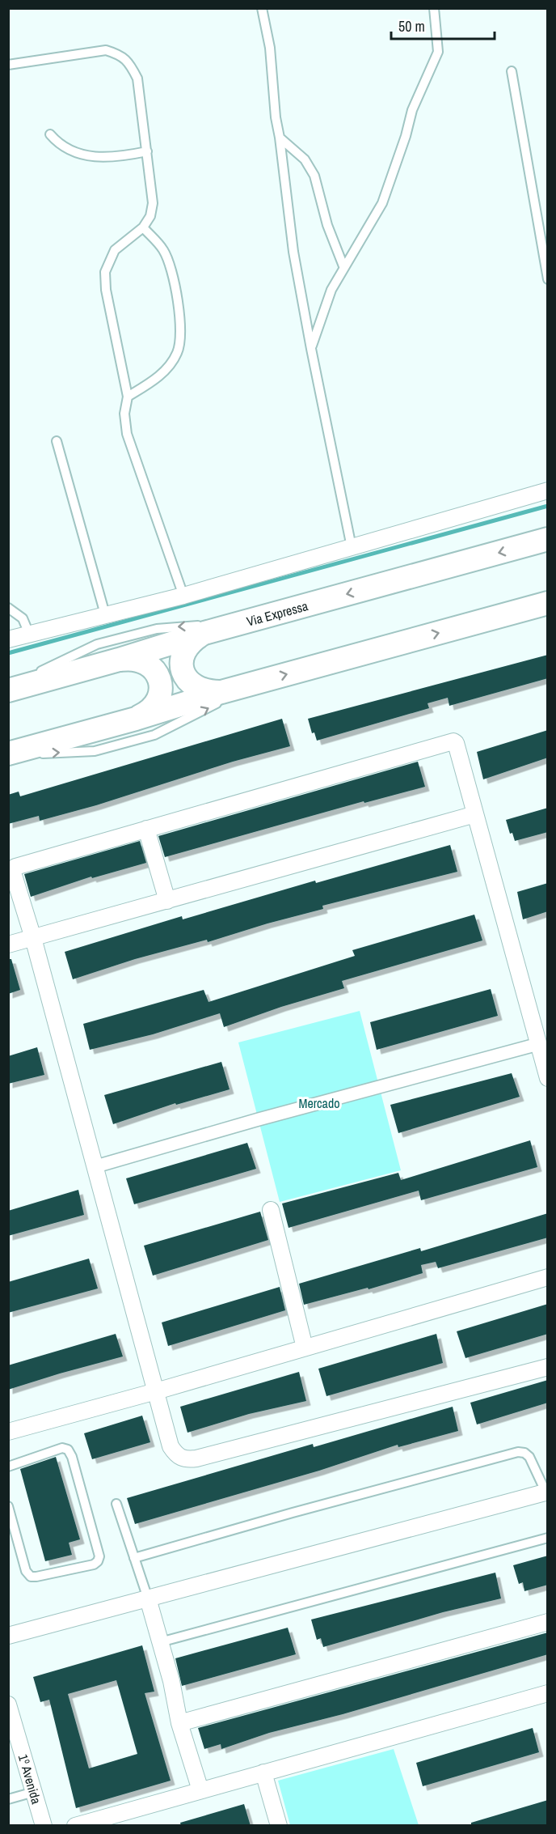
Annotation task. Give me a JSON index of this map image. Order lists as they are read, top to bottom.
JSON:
{
  "streets": {
    "main road": ["Via Expressa"],
    "street": ["1º Avenida"]
  },
  "parks": ["Mercado"],
  "scale_bar": "50 m"
}
